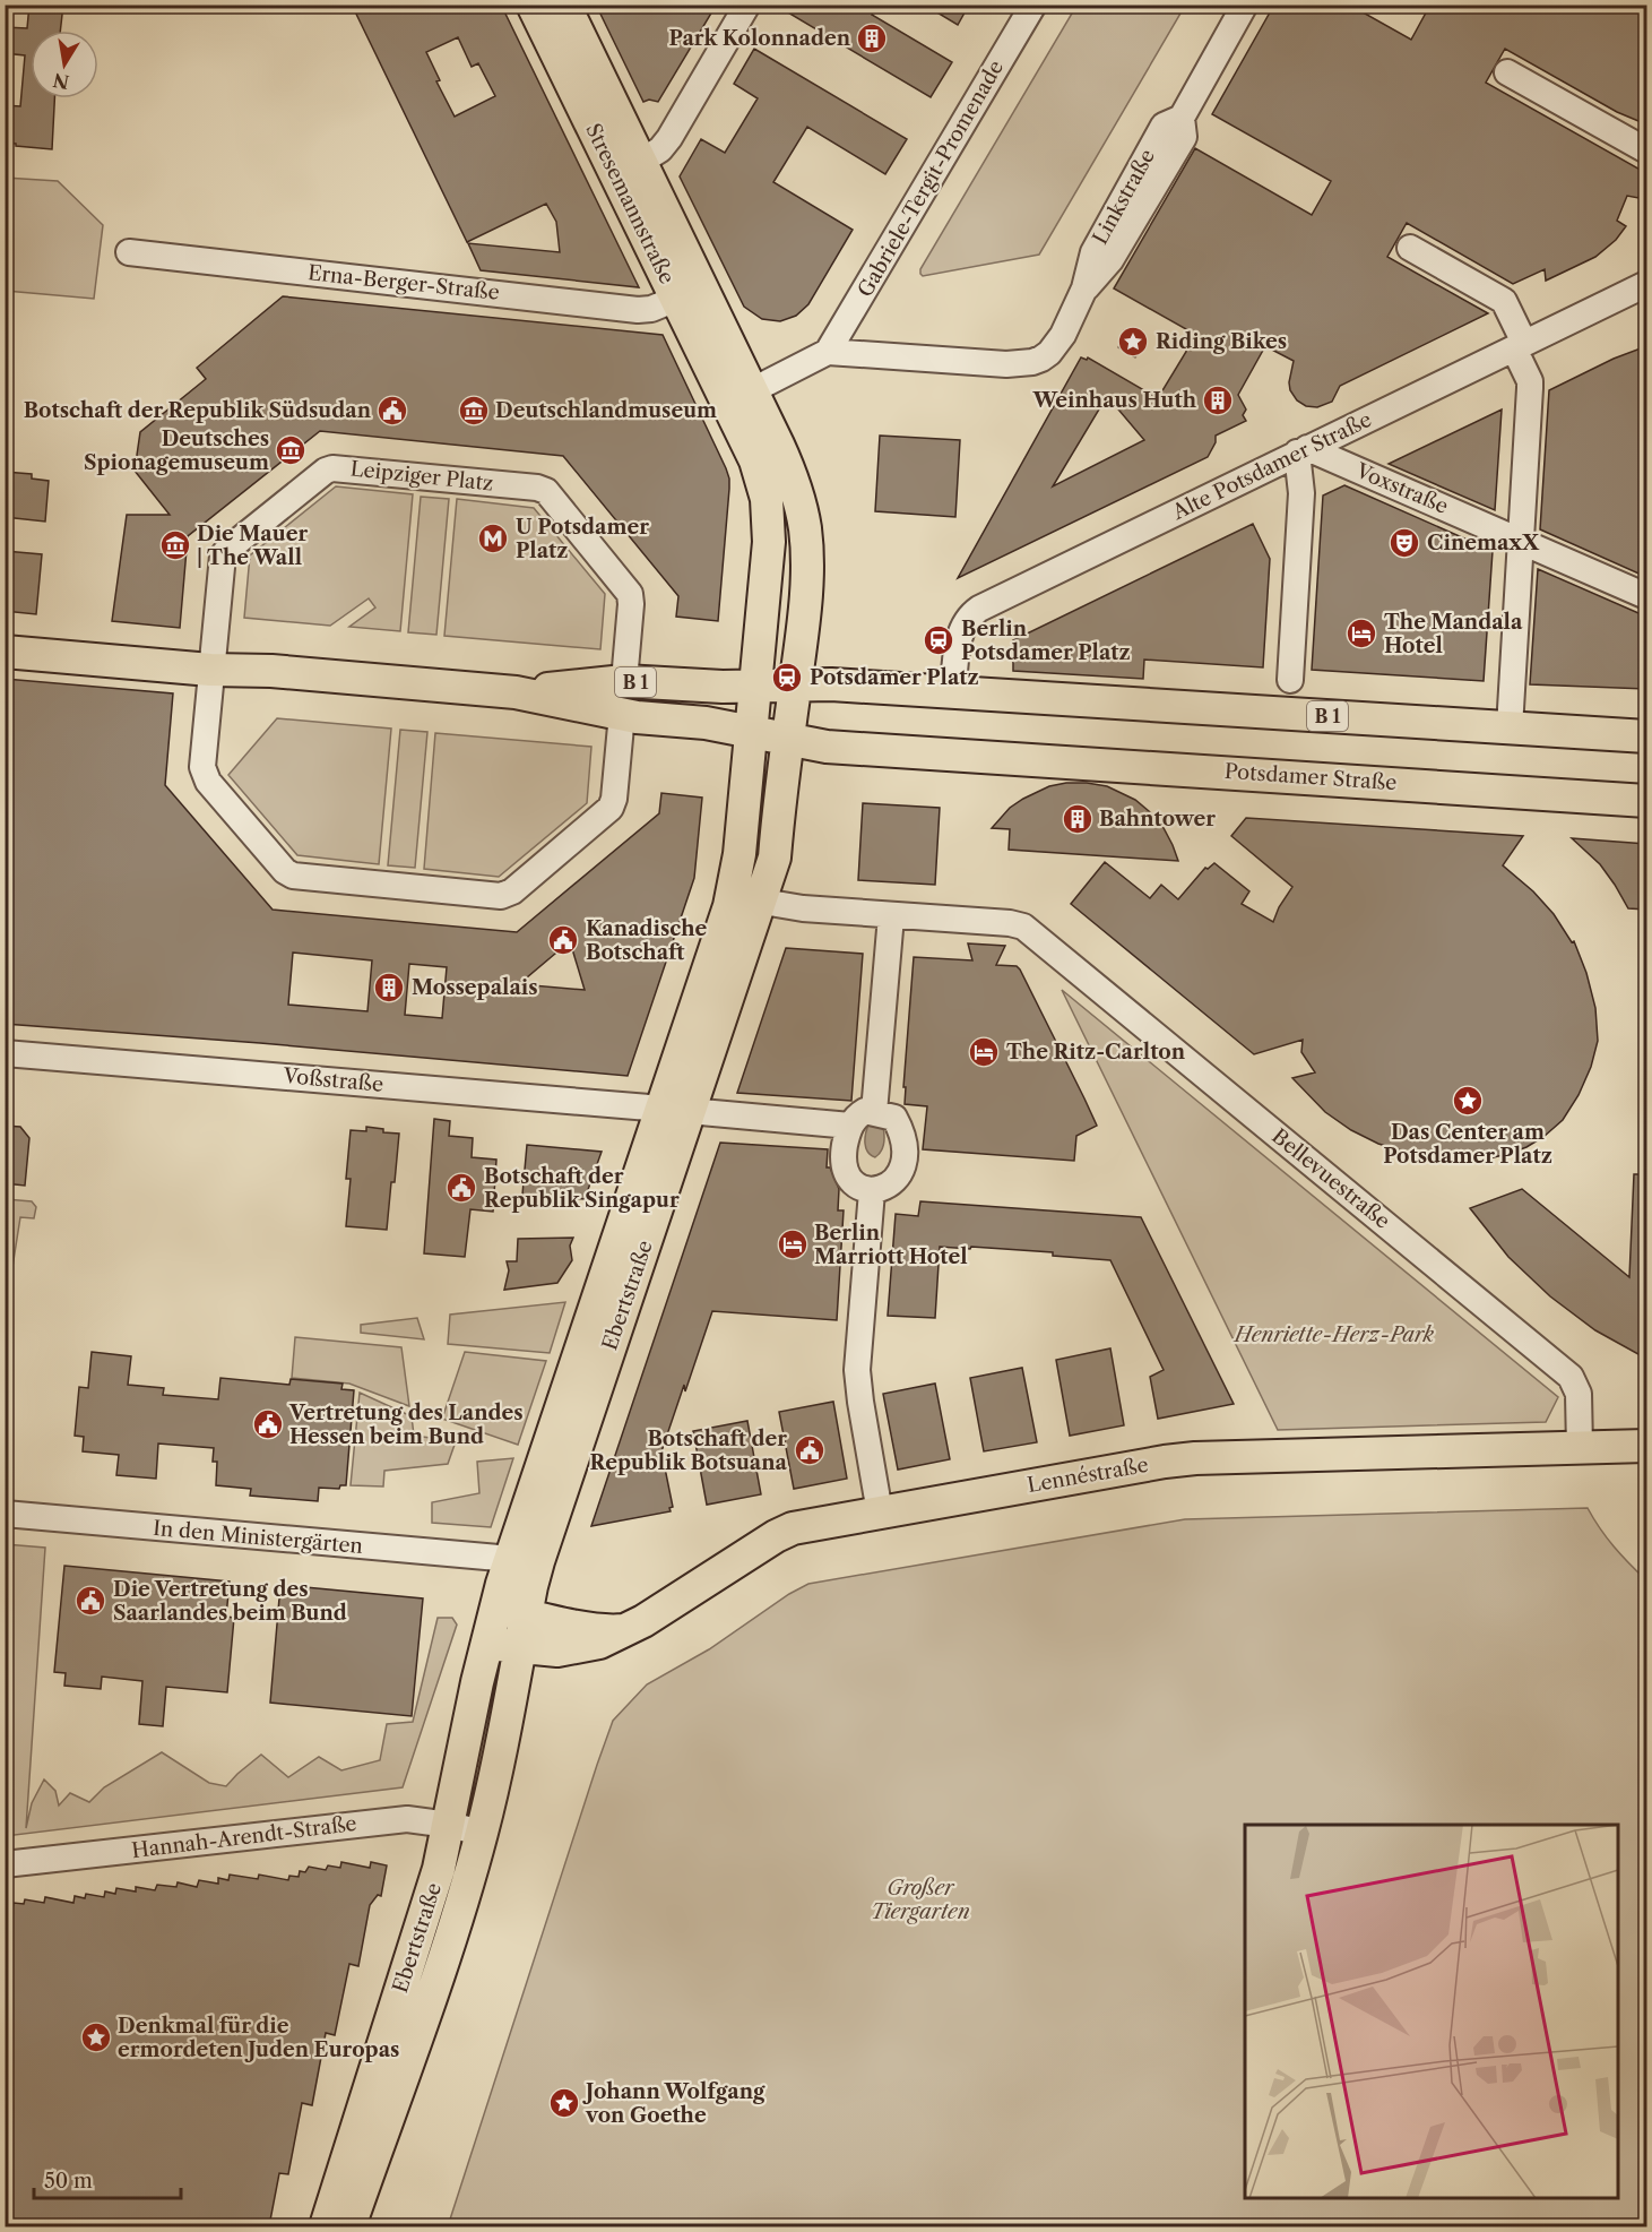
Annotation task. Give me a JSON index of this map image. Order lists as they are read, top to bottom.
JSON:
{
  "streets": {
    "main road": [
      "Stresemannstraße",
      "B 1",
      "Potsdamer Straße",
      "Ebertstraße",
      "Lennéstraße"
    ],
    "street": [
      "Gabriele-Tergit-Promenade",
      "Linkstraße",
      "Erna-Berger-Straße",
      "Alte Potsdamer Straße",
      "Leipziger Platz",
      "Voxstraße",
      "Voßstraße",
      "Bellevuestraße",
      "In den Ministergärten",
      "Hannah-Arendt-Straße"
    ]
  },
  "crossings": [
    ["Gabriele-Tergit-Promenade", "Linkstraße"],
    ["Stresemannstraße", "Erna-Berger-Straße"],
    ["Alte Potsdamer Straße", "Voxstraße"],
    ["Alte Potsdamer Straße", "B 1"],
    ["Leipziger Platz", "B 1"],
    ["B 1", "Potsdamer Straße"],
    ["Voßstraße", "Ebertstraße"],
    ["Bellevuestraße", "Lennéstraße"],
    ["Ebertstraße", "Lennéstraße"],
    ["Ebertstraße", "In den Ministergärten"],
    ["Ebertstraße", "Hannah-Arendt-Straße"]
  ],
  "parks": ["Henriette-Herz-Park", "Großer Tiergarten"],
  "places": {
    "building": [
      "Park Kolonnaden",
      "Weinhaus Huth",
      "Bahntower",
      "Mossepalais"
    ],
    "place": [
      "Riding Bikes",
      "Das Center am Potsdamer Platz",
      "Denkmal für die ermordeten Juden Europas",
      "Johann Wolfgang von Goethe"
    ],
    "public building": [
      "Botschaft der Republik Südsudan",
      "Kanadische Botschaft",
      "Botschaft der Republik Singapur",
      "Vertretung des Landes Hessen beim Bund",
      "Botschaft der Republik Botsuana",
      "Die Vertretung des Saarlandes beim Bund"
    ],
    "museum": ["Deutschlandmuseum", "Deutsches Spionagemuseum", "Die Mauer | The Wall"],
    "metro station": ["U Potsdamer Platz"],
    "theatre": ["CinemaxX"],
    "hotel": ["The Mandala Hotel", "The Ritz-Carlton", "Berlin Marriott Hotel"],
    "station": ["Berlin Potsdamer Platz", "Potsdamer Platz"]
  },
  "scale_bar": "50 m",
  "north": "bottom"
}
